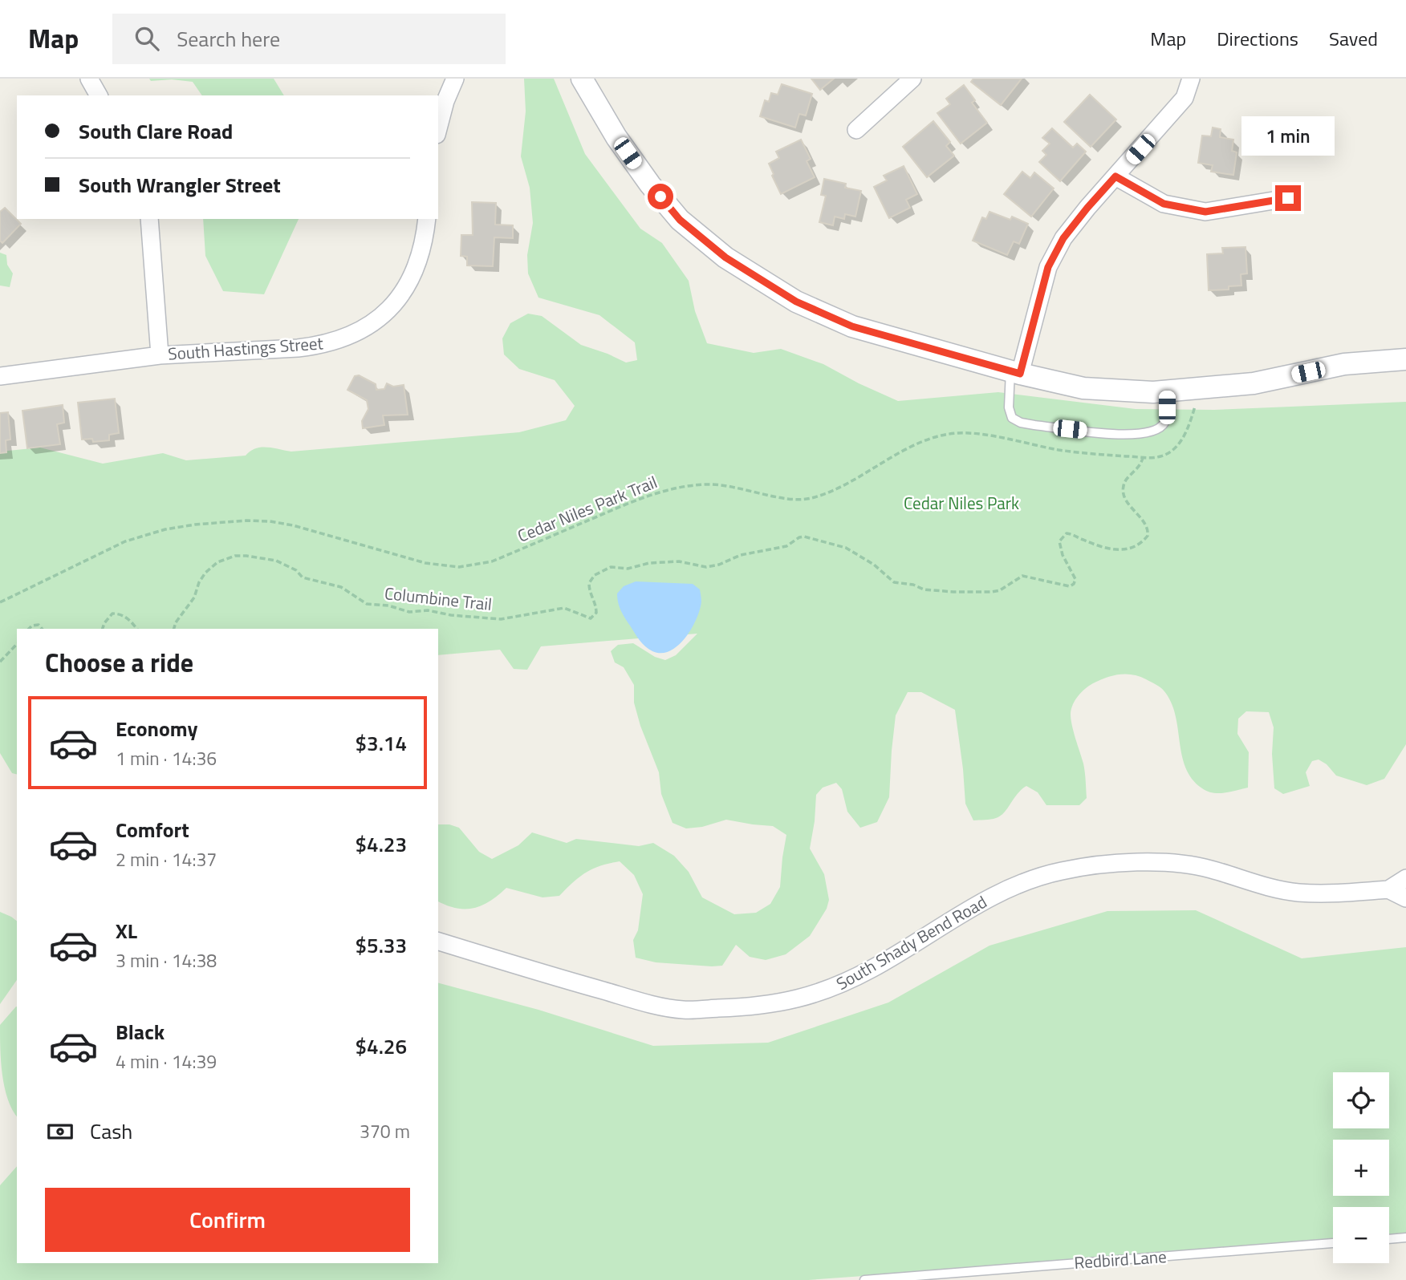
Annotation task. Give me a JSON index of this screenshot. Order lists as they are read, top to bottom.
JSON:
{
  "streets": {
    "street": ["South Hastings Street", "South Shady Bend Road"],
    "lane": ["Redbird Lane"],
    "path": ["Cedar Niles Park Trail", "Columbine Trail"]
  },
  "crossings": [
    ["Cedar Niles Park Trail", "Columbine Trail"]
  ],
  "parks": ["Cedar Niles Park"],
  "page": {
    "header": "Map",
    "search": "Search here",
    "nav": ["Map", "Directions", "Saved"],
    "banner": ["South Clare Road", "South Wrangler Street"],
    "bubble": "1 min",
    "heading": "Choose a ride",
    "list": [
      {
        "name": "Economy",
        "note": "1 min · 14:36",
        "value": "$3.14"
      },
      {
        "name": "Comfort",
        "note": "2 min · 14:37",
        "value": "$4.23"
      },
      {
        "name": "XL",
        "note": "3 min · 14:38",
        "value": "$5.33"
      },
      {
        "name": "Black",
        "note": "4 min · 14:39",
        "value": "$4.26"
      }
    ],
    "map_buttons": ["+", "−"],
    "pay": ["Cash", "370 m"],
    "buttons": "Confirm"
  }
}
